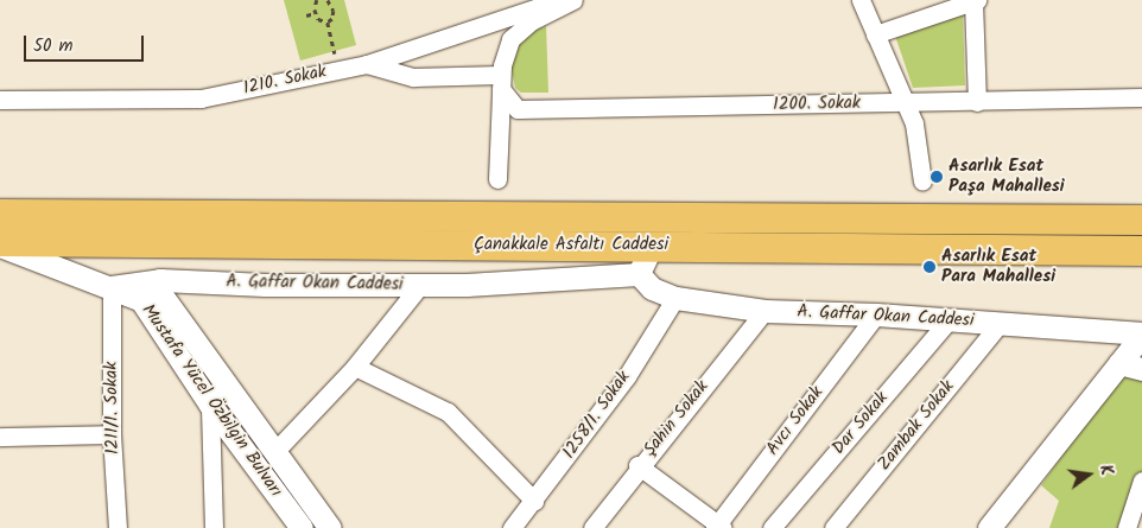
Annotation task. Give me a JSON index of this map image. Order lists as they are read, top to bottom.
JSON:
{
  "streets": {
    "highway": ["Çanakkale Asfaltı Caddesi"],
    "street": [
      "1210. Sokak",
      "1200. Sokak",
      "A. Gaffar Okan Caddesi",
      "Mustafa Yücel Özbilgin Bulvarı",
      "1211/1. Sokak",
      "1258/1. Sokak",
      "Şahin Sokak",
      "Avcı Sokak",
      "Dar Sokak",
      "Zambak Sokak"
    ]
  },
  "crossings": [
    ["A. Gaffar Okan Caddesi", "Mustafa Yücel Özbilgin Bulvarı"],
    ["A. Gaffar Okan Caddesi", "1258/1. Sokak"],
    ["A. Gaffar Okan Caddesi", "Şahin Sokak"],
    ["A. Gaffar Okan Caddesi", "Avcı Sokak"],
    ["A. Gaffar Okan Caddesi", "Dar Sokak"],
    ["A. Gaffar Okan Caddesi", "Zambak Sokak"],
    ["Mustafa Yücel Özbilgin Bulvarı", "1211/1. Sokak"]
  ],
  "places": ["Asarlık Esat Paşa Mahallesi", "Asarlık Esat Para Mahallesi"],
  "scale_bar": "50 m",
  "north": "right"
}
